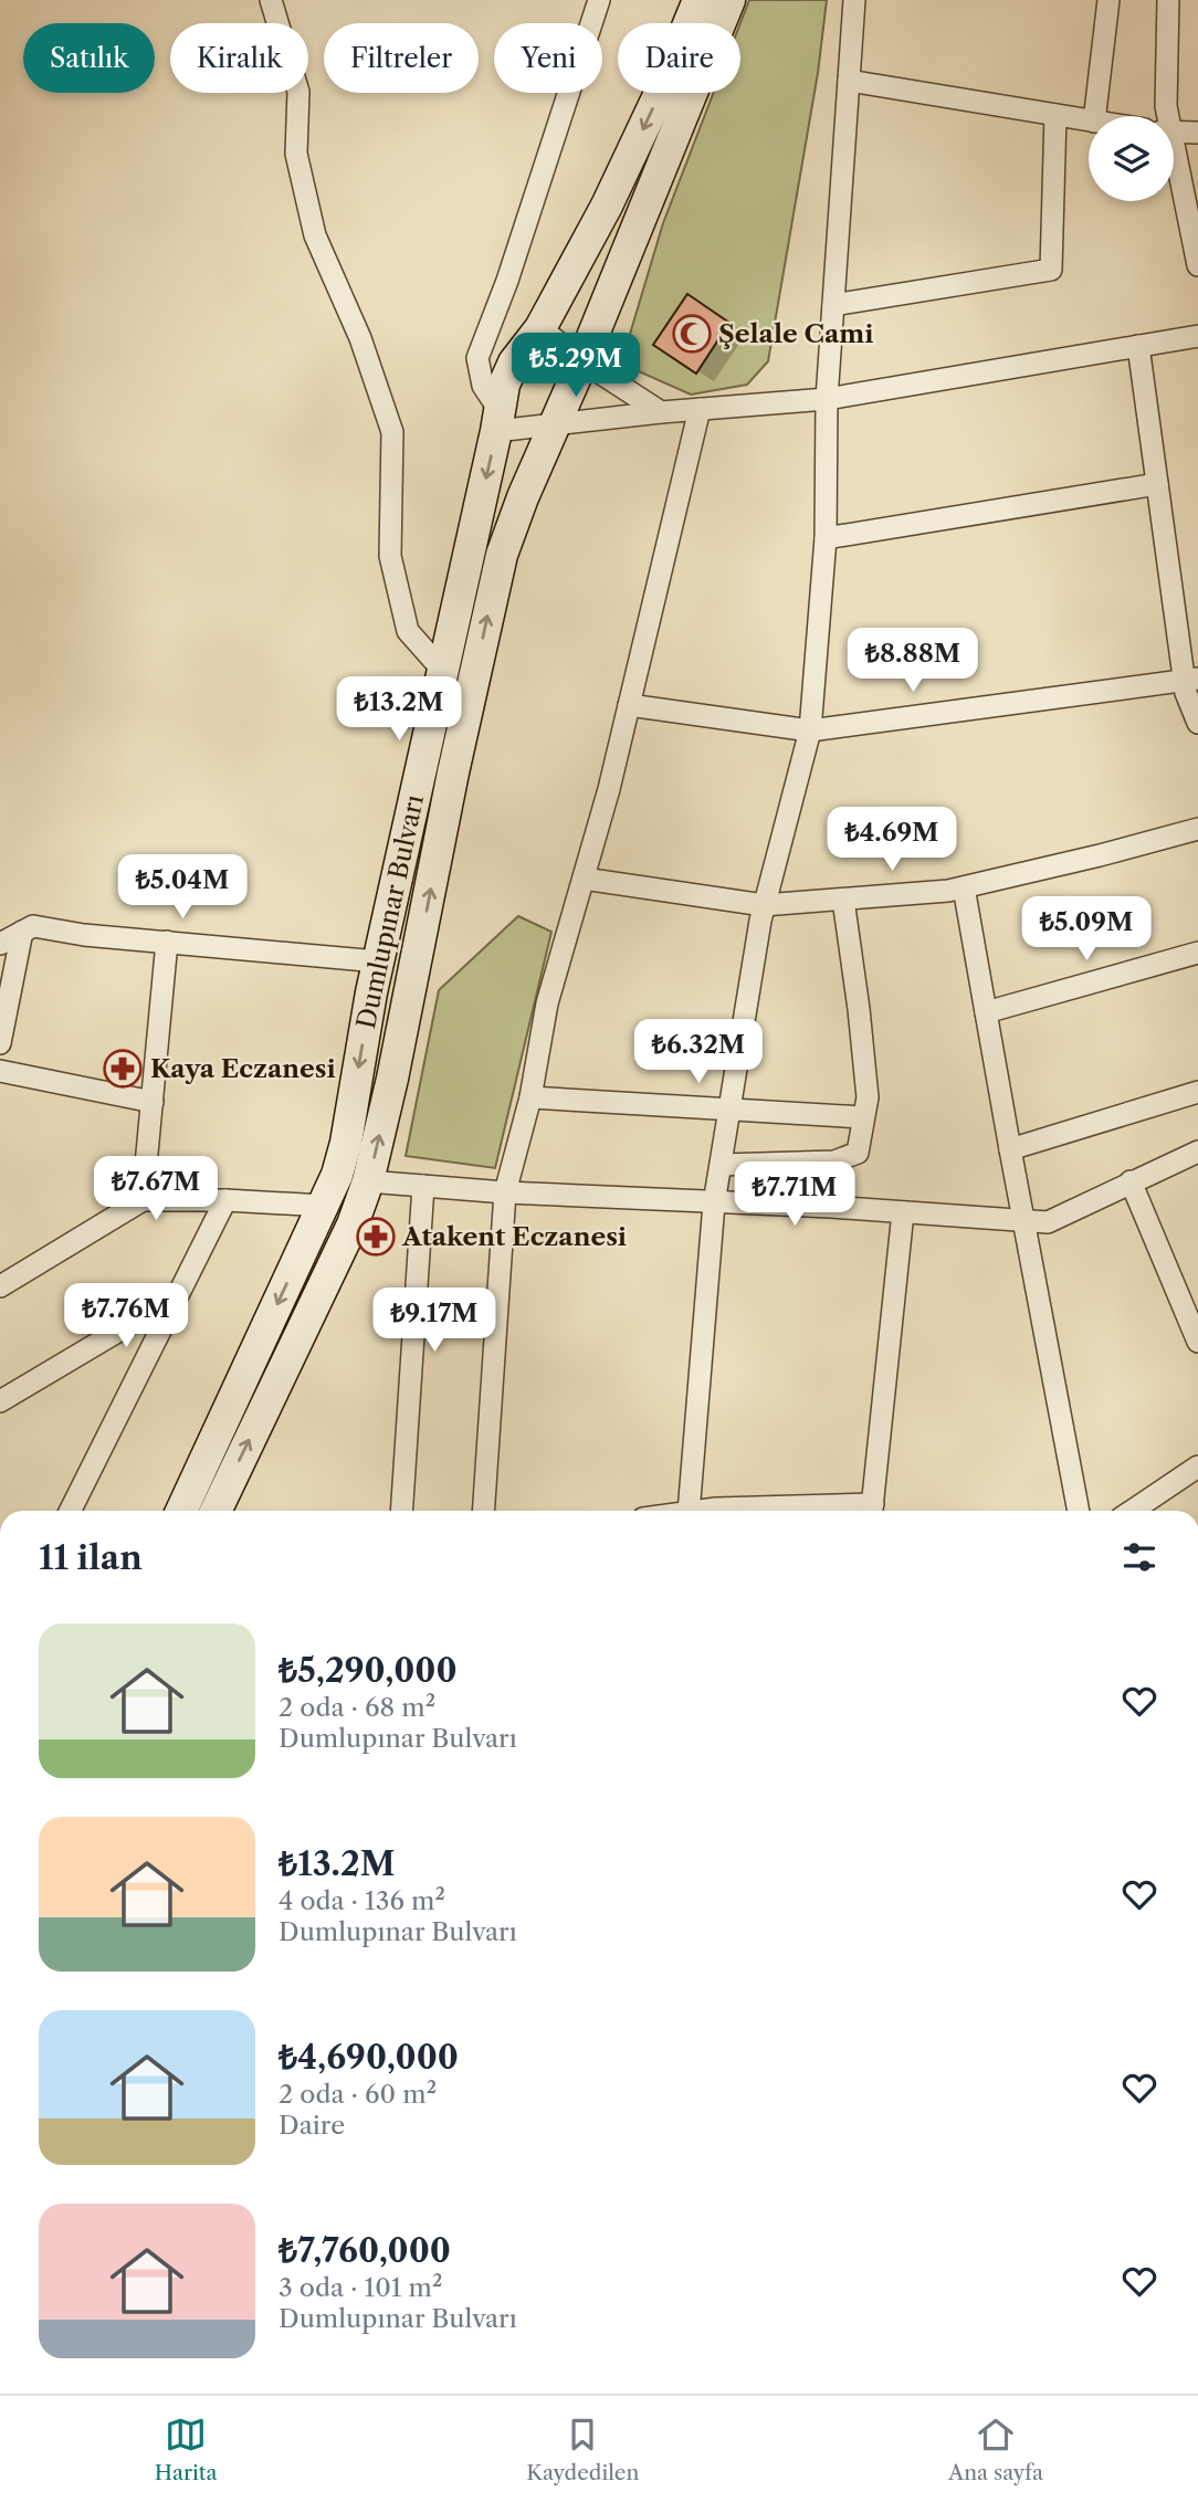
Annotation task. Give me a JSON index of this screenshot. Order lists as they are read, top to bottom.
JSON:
{
  "streets": {
    "main road": ["Dumlupınar Bulvarı"]
  },
  "places": {
    "mosque": ["Şelale Cami"],
    "pharmacy": ["Kaya Eczanesi", "Atakent Eczanesi"]
  },
  "page": {
    "chip": [
      "Satılık",
      "Kiralık",
      "Filtreler",
      "Yeni",
      "Daire"
    ],
    "price": [
      "₺5.29M",
      "₺8.88M",
      "₺13.2M",
      "₺4.69M",
      "₺5.04M",
      "₺5.09M",
      "₺6.32M",
      "₺7.67M",
      "₺7.71M",
      "₺7.76M",
      "₺9.17M"
    ],
    "heading": "11 ilan",
    "list": [
      {
        "name": "₺5,290,000",
        "note": "2 oda · 68 m² · Dumlupınar Bulvarı"
      },
      {
        "name": "₺13.2M",
        "note": "4 oda · 136 m² · Dumlupınar Bulvarı"
      },
      {
        "name": "₺4,690,000",
        "note": "2 oda · 60 m² · Daire"
      },
      {
        "name": "₺7,760,000",
        "note": "3 oda · 101 m² · Dumlupınar Bulvarı"
      }
    ],
    "tabs": ["Harita", "Kaydedilen", "Ana sayfa"]
  }
}
